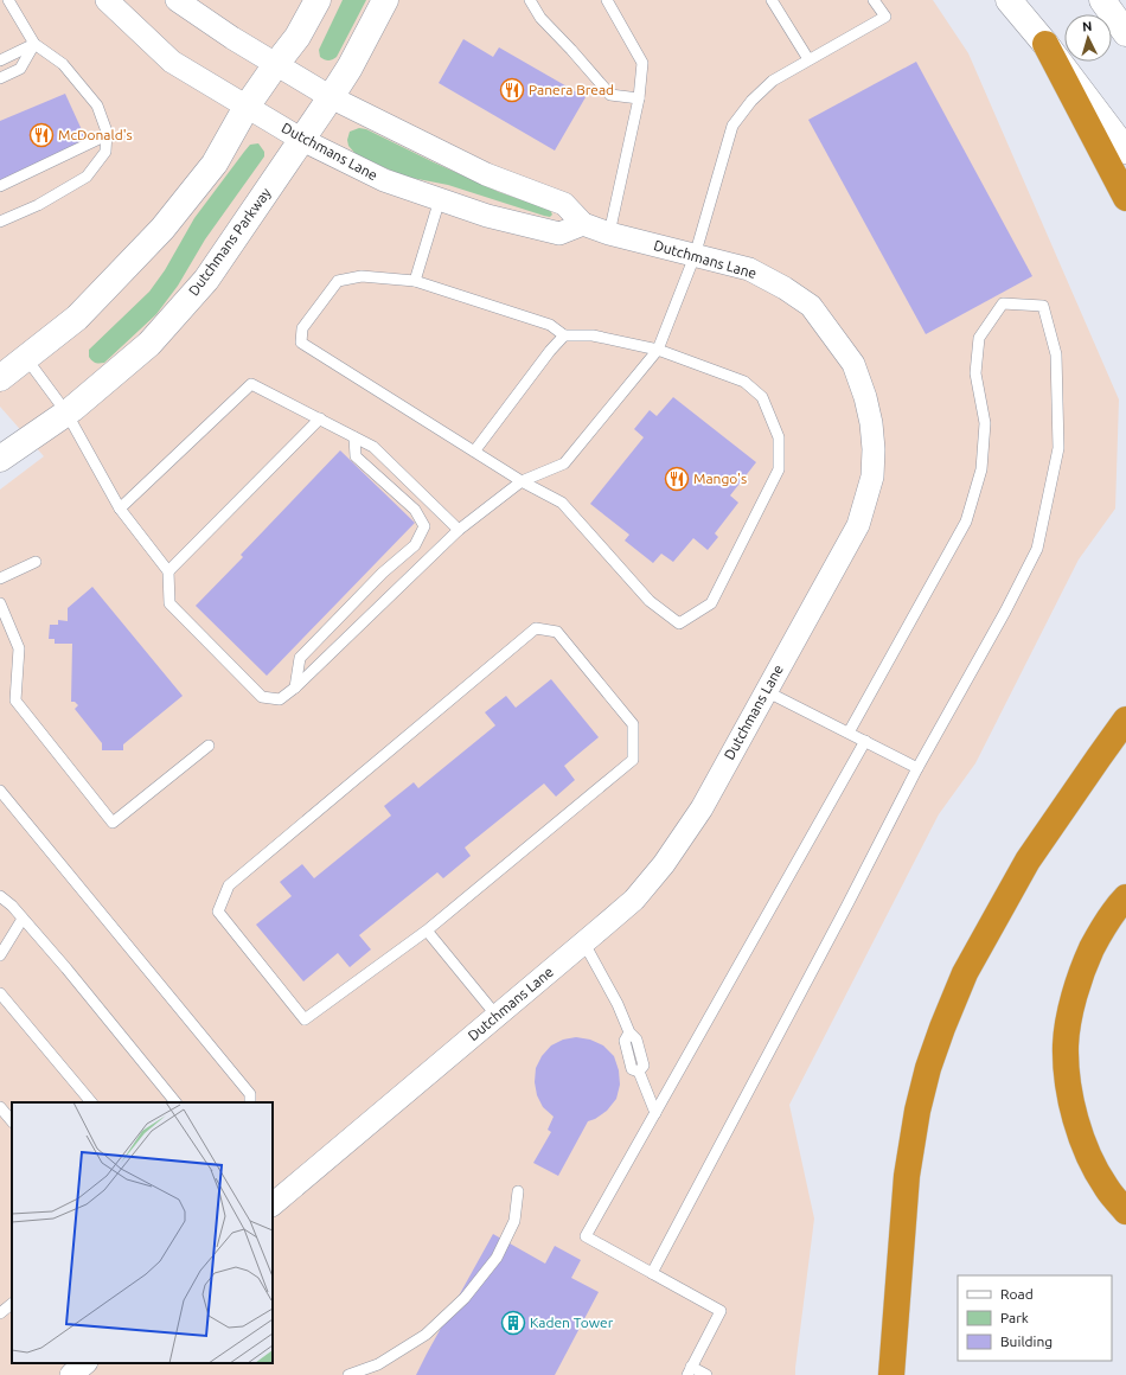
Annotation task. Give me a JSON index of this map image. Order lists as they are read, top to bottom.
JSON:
{
  "streets": {
    "main road": ["Dutchmans Parkway"],
    "street": ["Dutchmans Lane"]
  },
  "crossings": [
    ["Dutchmans Lane", "Dutchmans Parkway"]
  ],
  "places": {
    "restaurant": ["Panera Bread", "McDonald's", "Mango's"],
    "building": ["Kaden Tower"]
  },
  "legend": ["Road", "Park", "Building"],
  "north": "top"
}
